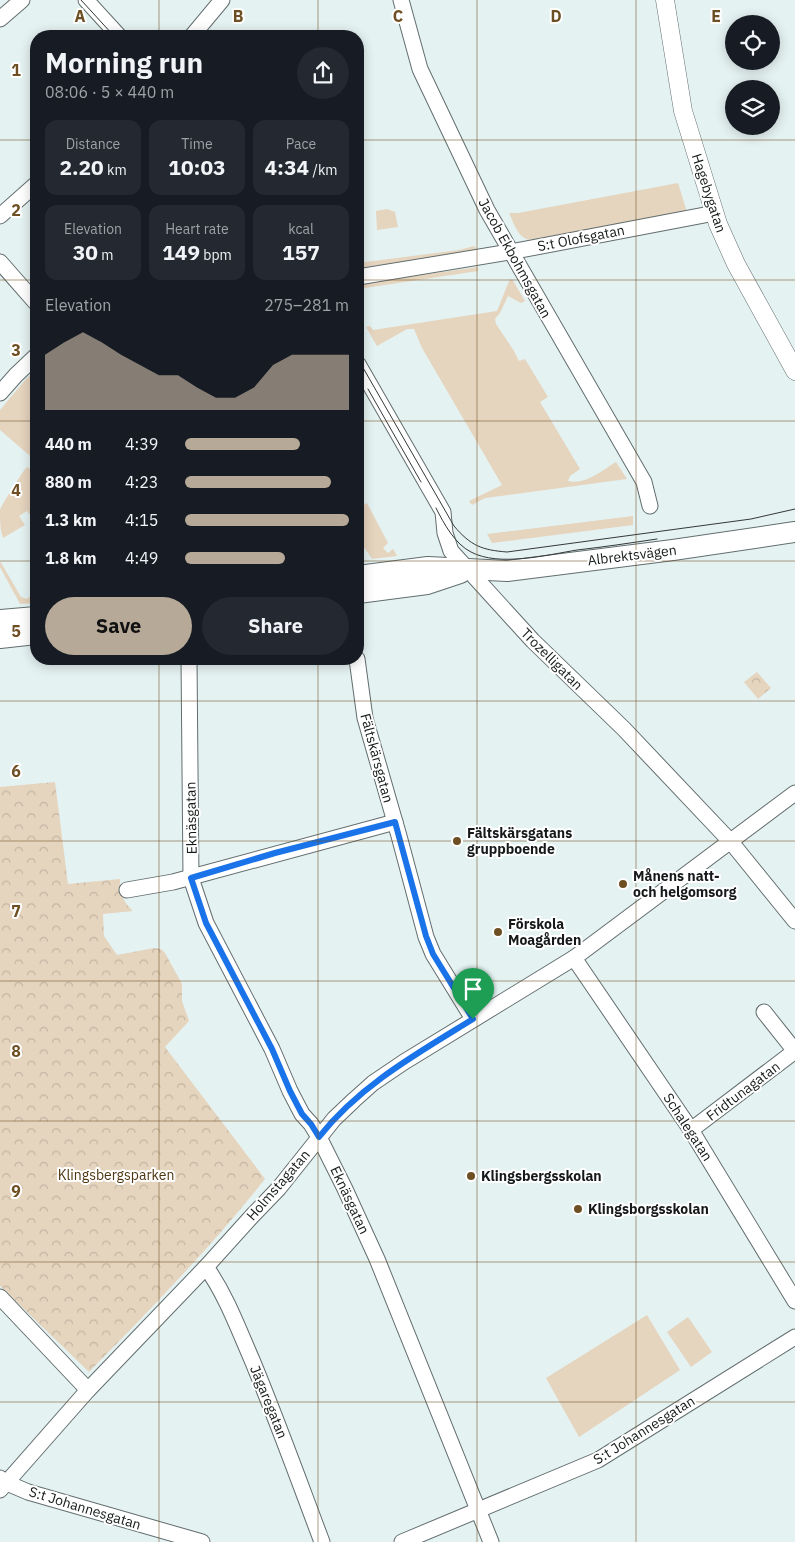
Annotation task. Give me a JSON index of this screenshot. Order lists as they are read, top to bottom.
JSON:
{
  "streets": {
    "main road": ["Albrektsvägen"],
    "street": [
      "Hagebygatan",
      "S:t Olofsgatan",
      "Jacob Ekbohmsgatan",
      "Trozelligatan",
      "Fältskärsgatan",
      "Eknäsgatan",
      "Fridtunagatan",
      "Schalegatan",
      "Holmstagatan",
      "Jägaregatan",
      "S:t Johannesgatan"
    ]
  },
  "crossings": [
    ["Hagebygatan", "S:t Olofsgatan"],
    ["S:t Olofsgatan", "Jacob Ekbohmsgatan"],
    ["Albrektsvägen", "Trozelligatan"],
    ["Trozelligatan", "Holmstagatan"],
    ["Fältskärsgatan", "Holmstagatan"],
    ["Eknäsgatan", "Holmstagatan"],
    ["Eknäsgatan", "S:t Johannesgatan"],
    ["Fridtunagatan", "Schalegatan"],
    ["Schalegatan", "Holmstagatan"],
    ["Holmstagatan", "Jägaregatan"],
    ["Holmstagatan", "S:t Johannesgatan"]
  ],
  "parks": ["Klingsbergsparken"],
  "places": [
    "Fältskärsgatans gruppboende",
    "Månens natt- och helgomsorg",
    "Förskola Moagården",
    "Klingsbergsskolan",
    "Klingsborgsskolan"
  ],
  "page": {
    "heading": ["Morning run", "08:06 · 5 × 440 m"],
    "stats": [
      ["Distance", "2.20 km"],
      ["Time", "10:03"],
      ["Pace", "4:34 /km"],
      ["Elevation", "30 m"],
      ["Heart rate", "149 bpm"],
      ["kcal", "157"]
    ],
    "chart": ["Elevation", "275–281 m"],
    "list": [
      {
        "name": "440 m",
        "note": "4:39"
      },
      {
        "name": "880 m",
        "note": "4:23"
      },
      {
        "name": "1.3 km",
        "note": "4:15"
      },
      {
        "name": "1.8 km",
        "note": "4:49"
      }
    ],
    "buttons": ["Save", "Share"]
  },
  "grid": {
    "columns": [
      "A",
      "B",
      "C",
      "D",
      "E"
    ],
    "rows": [
      "1",
      "2",
      "3",
      "4",
      "5",
      "6",
      "7",
      "8",
      "9"
    ]
  }
}
